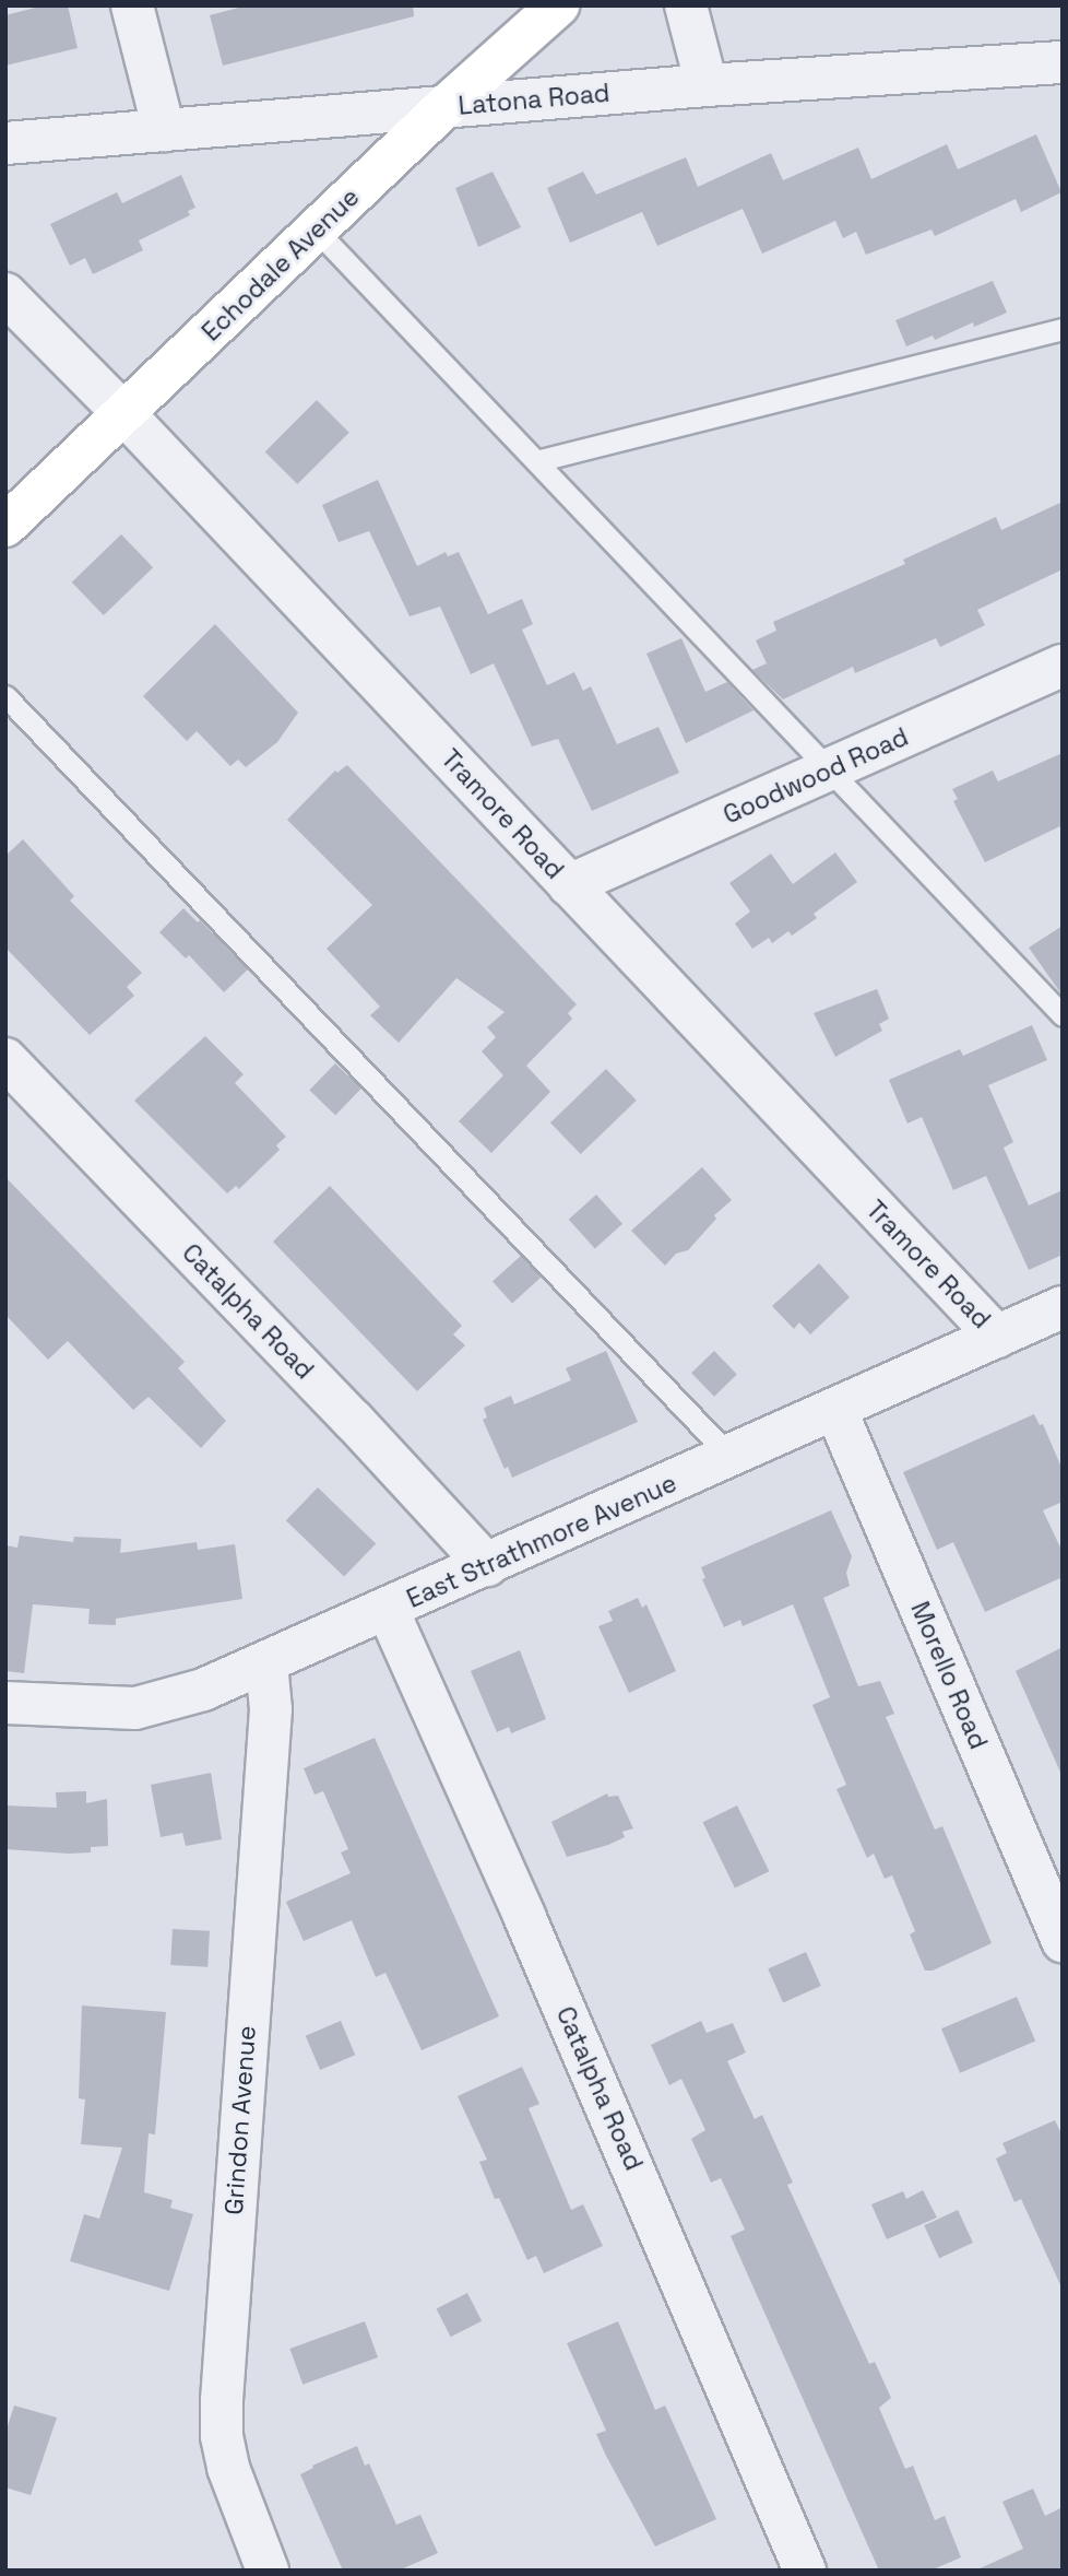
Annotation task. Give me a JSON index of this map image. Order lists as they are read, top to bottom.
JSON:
{
  "streets": {
    "main road": ["Echodale Avenue"],
    "street": [
      "Latona Road",
      "Goodwood Road",
      "Tramore Road",
      "Catalpha Road",
      "East Strathmore Avenue",
      "Morello Road",
      "Grindon Avenue"
    ]
  },
  "crossings": [
    ["Latona Road", "Echodale Avenue"],
    ["Echodale Avenue", "Tramore Road"],
    ["Goodwood Road", "Tramore Road"],
    ["Tramore Road", "East Strathmore Avenue"],
    ["Catalpha Road", "East Strathmore Avenue"],
    ["East Strathmore Avenue", "Morello Road"],
    ["East Strathmore Avenue", "Grindon Avenue"]
  ]
}
